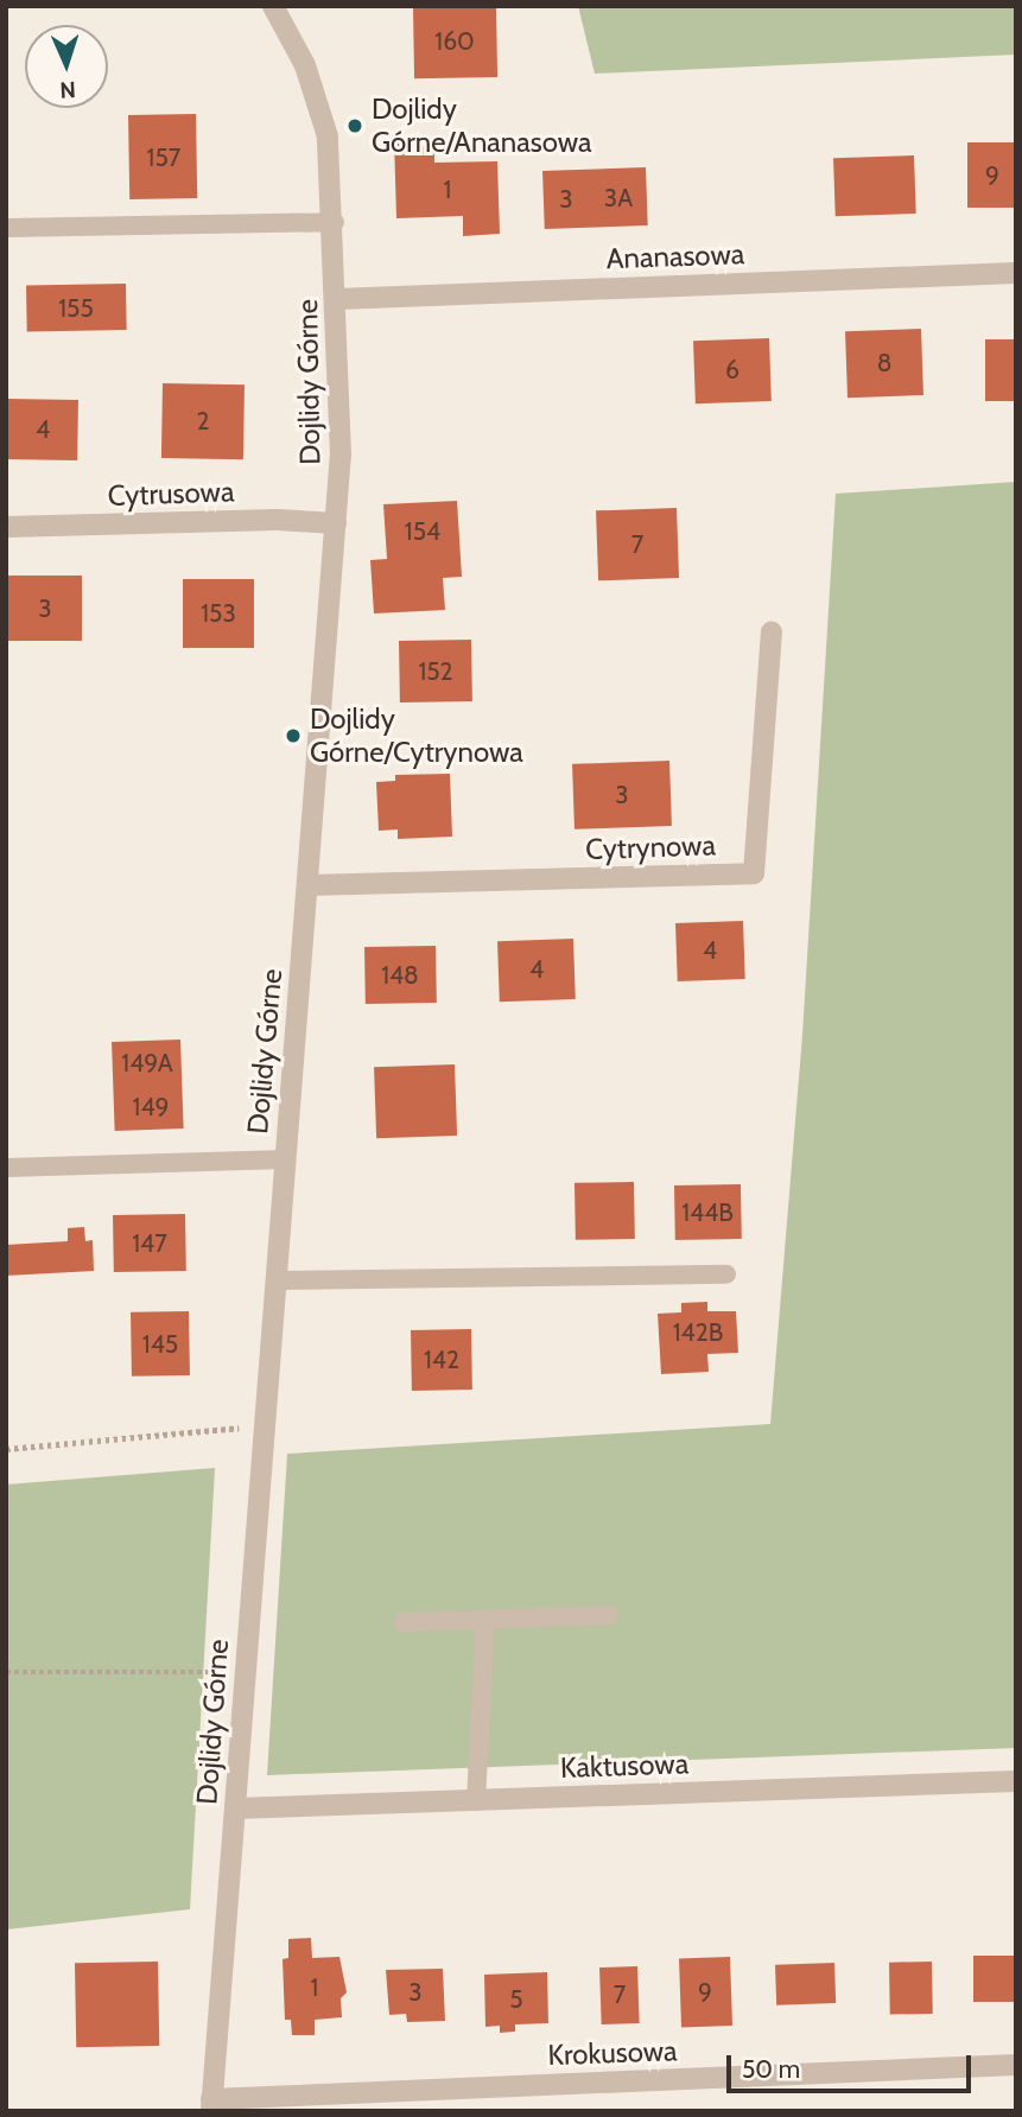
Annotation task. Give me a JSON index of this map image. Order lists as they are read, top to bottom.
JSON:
{
  "streets": {
    "street": [
      "Ananasowa",
      "Dojlidy Górne",
      "Cytrusowa",
      "Cytrynowa",
      "Kaktusowa",
      "Krokusowa"
    ]
  },
  "crossings": [
    ["Ananasowa", "Dojlidy Górne"],
    ["Dojlidy Górne", "Cytrusowa"],
    ["Dojlidy Górne", "Cytrynowa"],
    ["Dojlidy Górne", "Kaktusowa"],
    ["Dojlidy Górne", "Krokusowa"]
  ],
  "places": ["Dojlidy Górne/Ananasowa", "Dojlidy Górne/Cytrynowa"],
  "house_numbers": [
    "160",
    "157",
    "9",
    "1",
    "3A",
    "3",
    "155",
    "8",
    "6",
    "2",
    "4",
    "154",
    "7",
    "3",
    "153",
    "152",
    "3",
    "4",
    "4",
    "148",
    "149A",
    "149",
    "144B",
    "147",
    "142B",
    "145",
    "142",
    "1",
    "3",
    "9",
    "7",
    "5"
  ],
  "scale_bar": "50 m",
  "north": "bottom"
}
